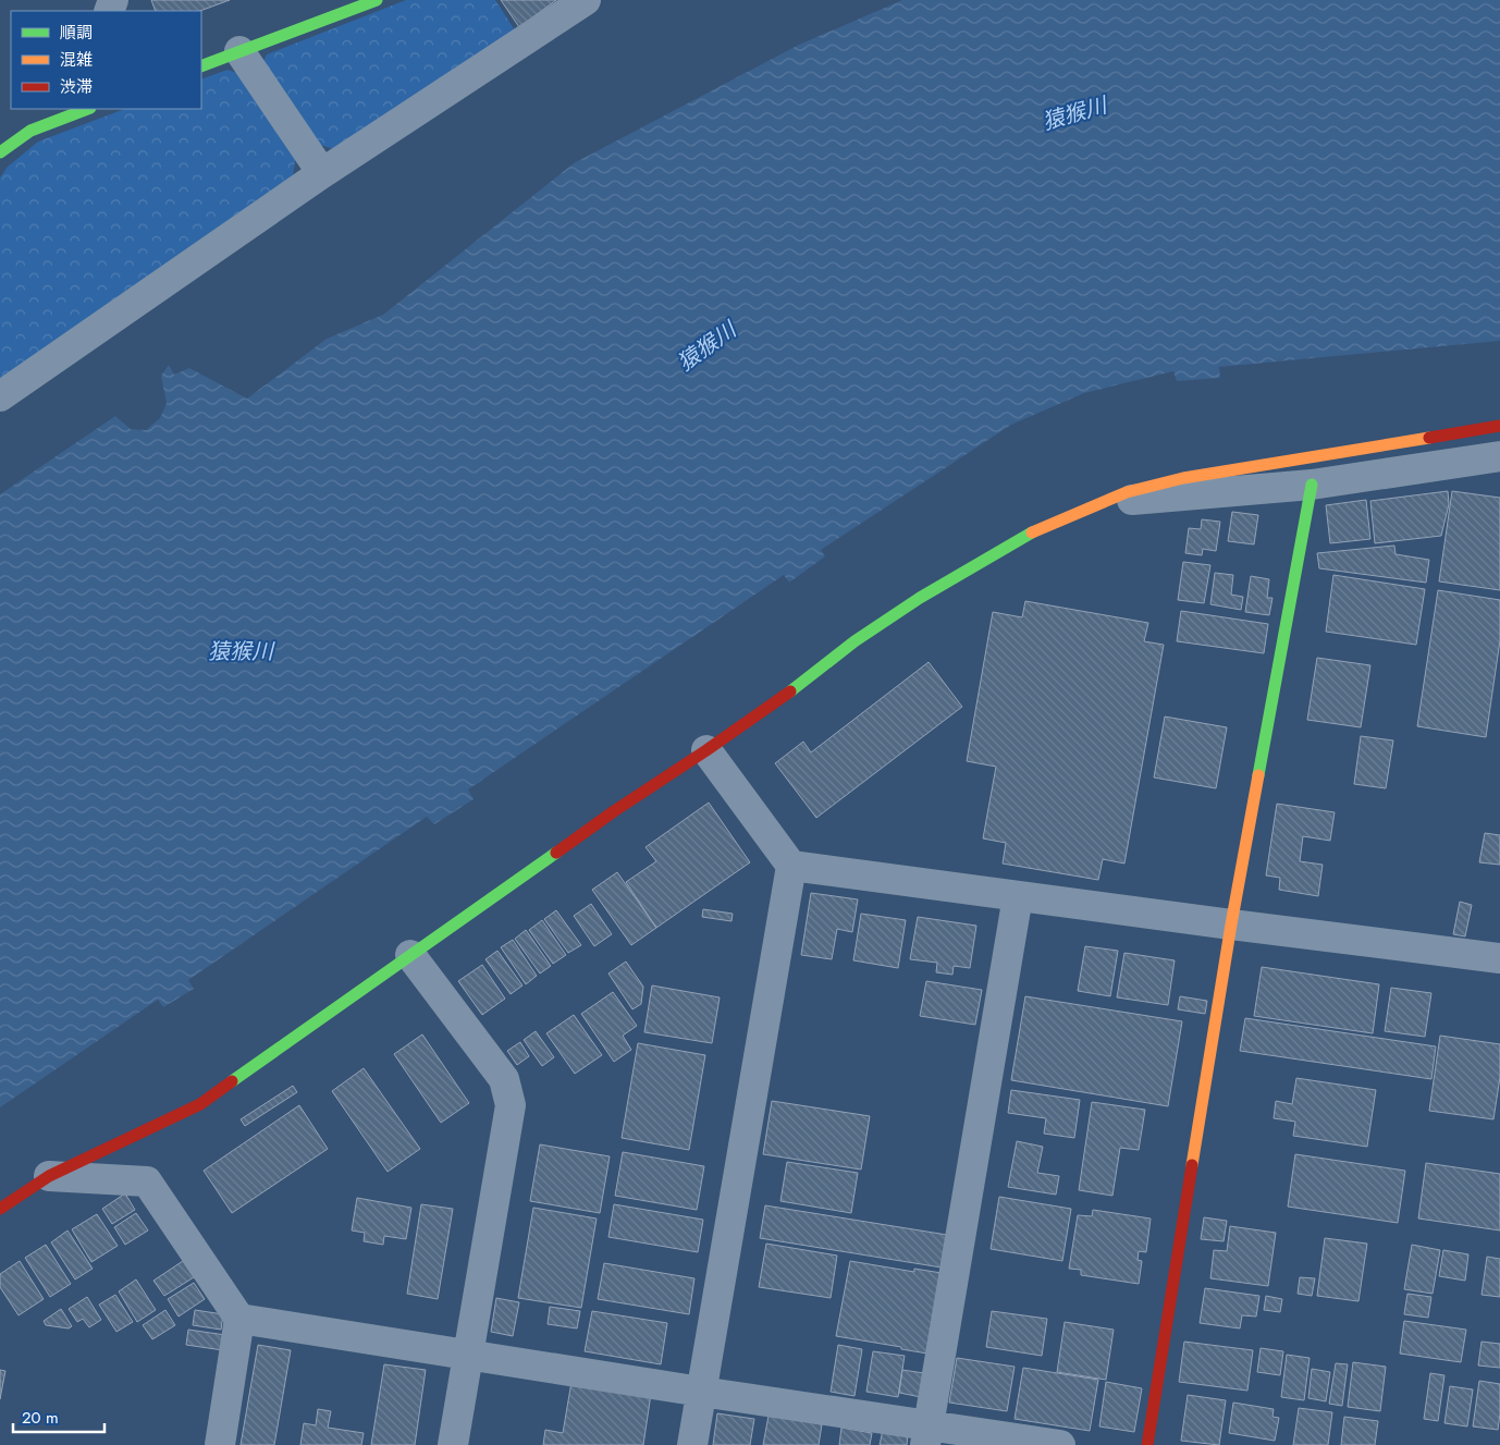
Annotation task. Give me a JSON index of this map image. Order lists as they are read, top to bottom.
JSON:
{
  "water": ["猿猴川"],
  "legend": ["順調", "混雑", "渋滞"],
  "scale_bar": "20 m"
}
